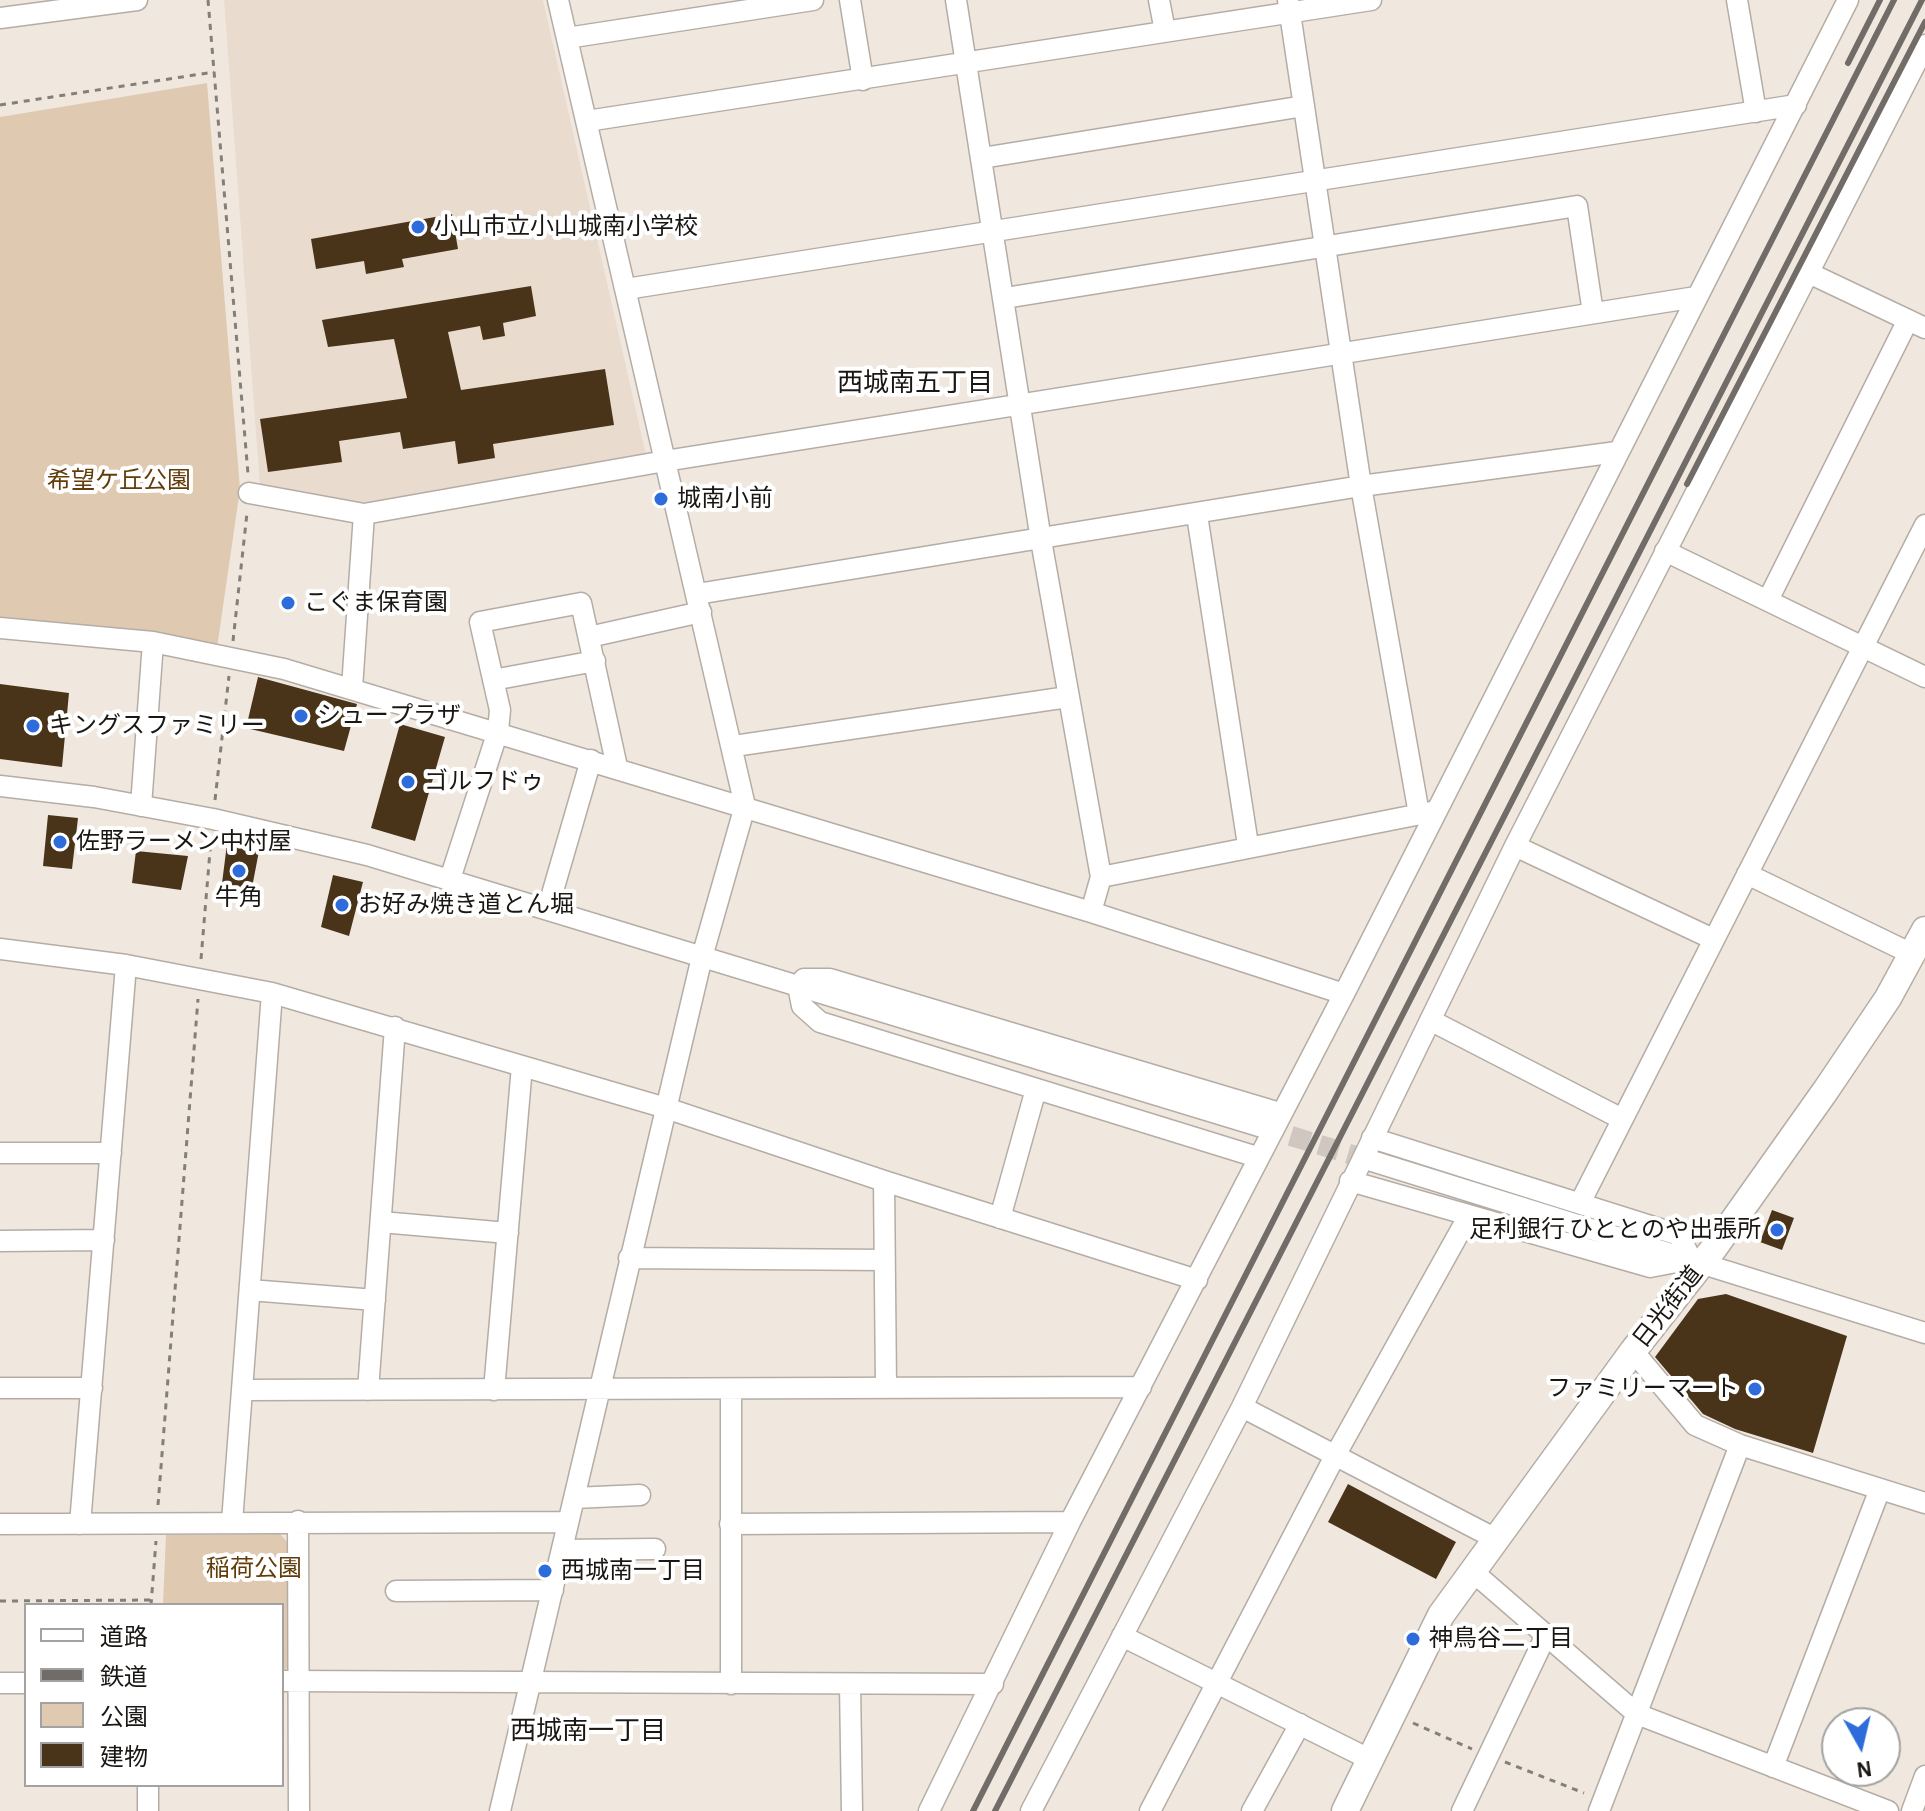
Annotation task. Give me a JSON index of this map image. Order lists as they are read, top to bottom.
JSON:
{
  "streets": {
    "main road": ["日光街道"]
  },
  "districts": ["西城南五丁目", "西城南一丁目"],
  "parks": ["希望ケ丘公園", "稲荷公園"],
  "places": [
    "小山市立小山城南小学校",
    "城南小前",
    "こぐま保育園",
    "シュープラザ",
    "キングスファミリー",
    "ゴルフドゥ",
    "佐野ラーメン中村屋",
    "牛角",
    "お好み焼き道とん堀",
    "足利銀行 ひととのや出張所",
    "ファミリーマート",
    "西城南一丁目",
    "神鳥谷二丁目"
  ],
  "legend": [
    "道路",
    "鉄道",
    "公園",
    "建物"
  ],
  "north": "bottom"
}
